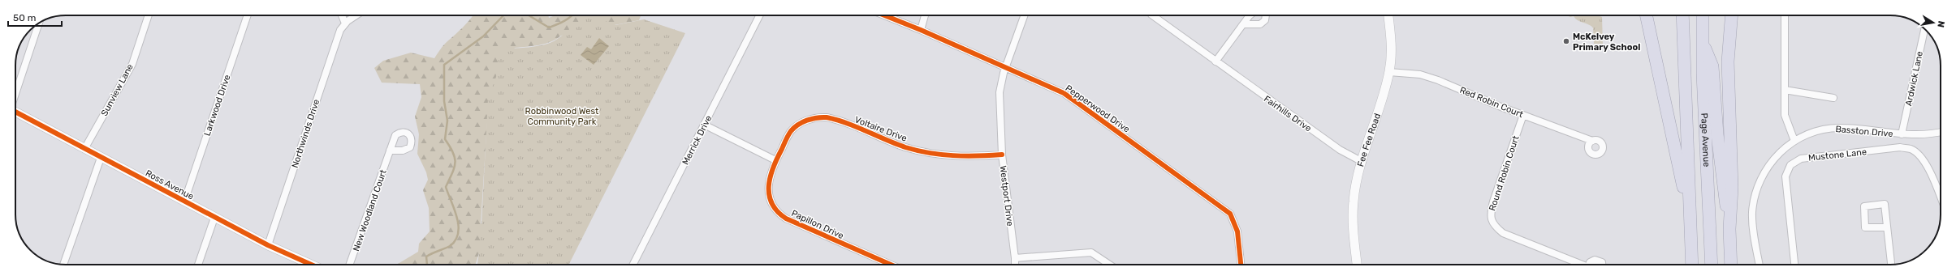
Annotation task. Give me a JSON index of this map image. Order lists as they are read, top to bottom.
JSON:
{
  "streets": {
    "highway": ["Page Avenue"],
    "street": [
      "Ardwick Lane",
      "Sunview Lane",
      "Red Robin Court",
      "Larkwood Drive",
      "Pepperwood Drive",
      "Fairhills Drive",
      "Voltaire Drive",
      "Basston Drive",
      "Northwinds Drive",
      "Merrick Drive",
      "Fee Fee Road",
      "Mustone Lane",
      "Round Robin Court",
      "Ross Avenue",
      "Westport Drive",
      "New Woodland Court",
      "Papillon Drive"
    ]
  },
  "crossings": [
    ["Ardwick Lane", "Basston Drive"],
    ["Sunview Lane", "Ross Avenue"],
    ["Red Robin Court", "Fee Fee Road"],
    ["Red Robin Court", "Round Robin Court"],
    ["Larkwood Drive", "Ross Avenue"],
    ["Pepperwood Drive", "Westport Drive"],
    ["Fairhills Drive", "Fee Fee Road"],
    ["Voltaire Drive", "Westport Drive"],
    ["Voltaire Drive", "Papillon Drive"],
    ["Northwinds Drive", "Ross Avenue"]
  ],
  "parks": ["Robbinwood West Community Park"],
  "places": ["McKelvey Primary School"],
  "scale_bar": "50 m",
  "north": "right"
}
